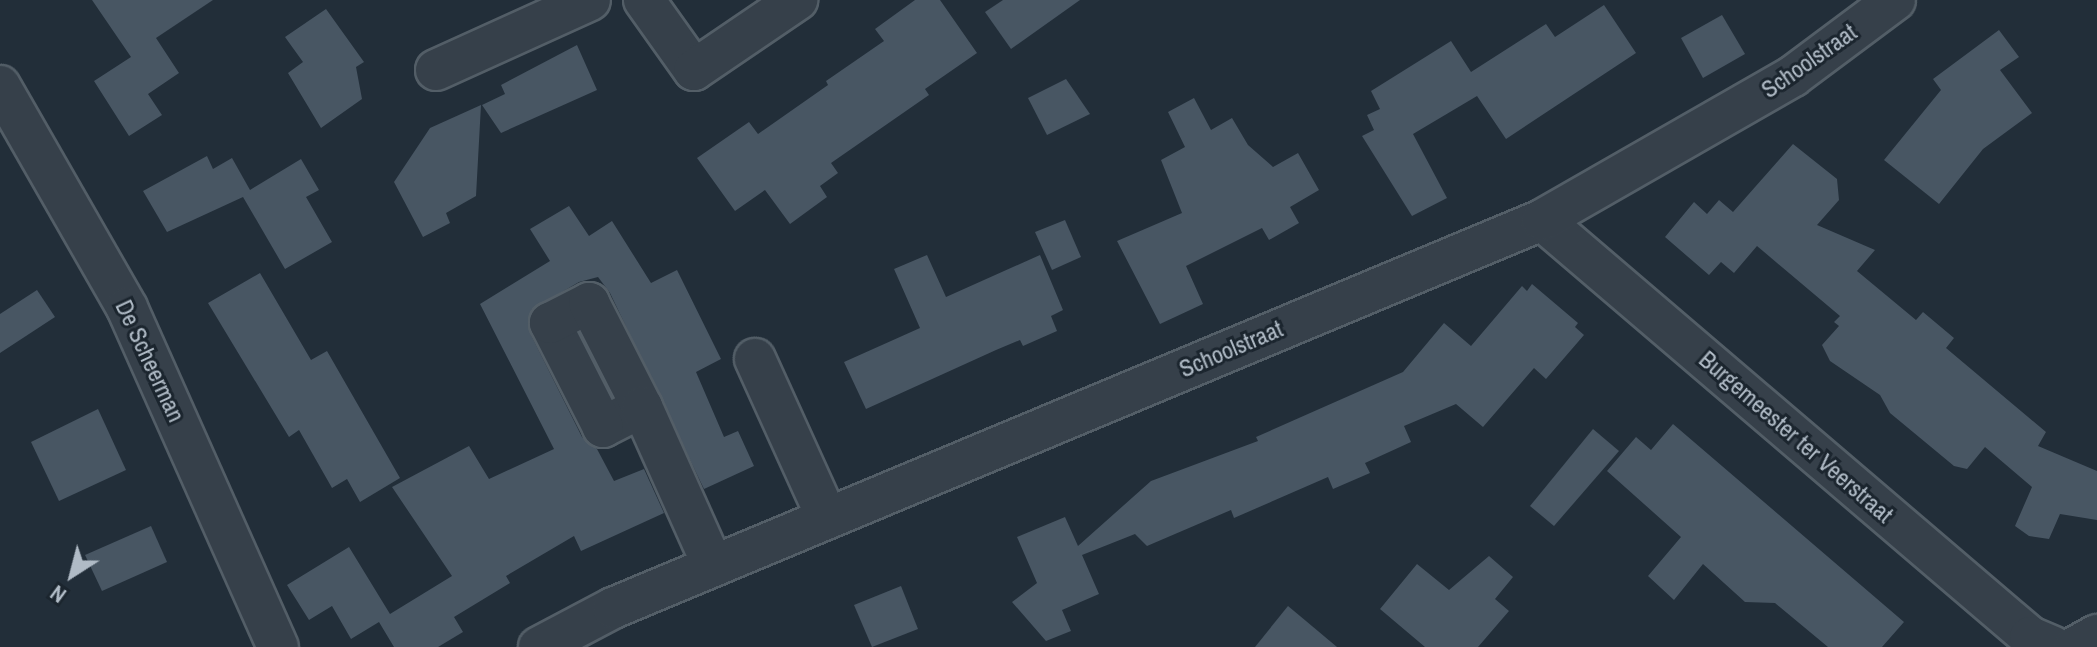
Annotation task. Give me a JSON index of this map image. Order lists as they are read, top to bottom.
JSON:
{
  "streets": {
    "street": ["Schoolstraat", "De Scheerman", "Burgemeester ter Veerstraat"]
  },
  "crossings": [
    ["Schoolstraat", "Burgemeester ter Veerstraat"]
  ],
  "north": "bottom left"
}
